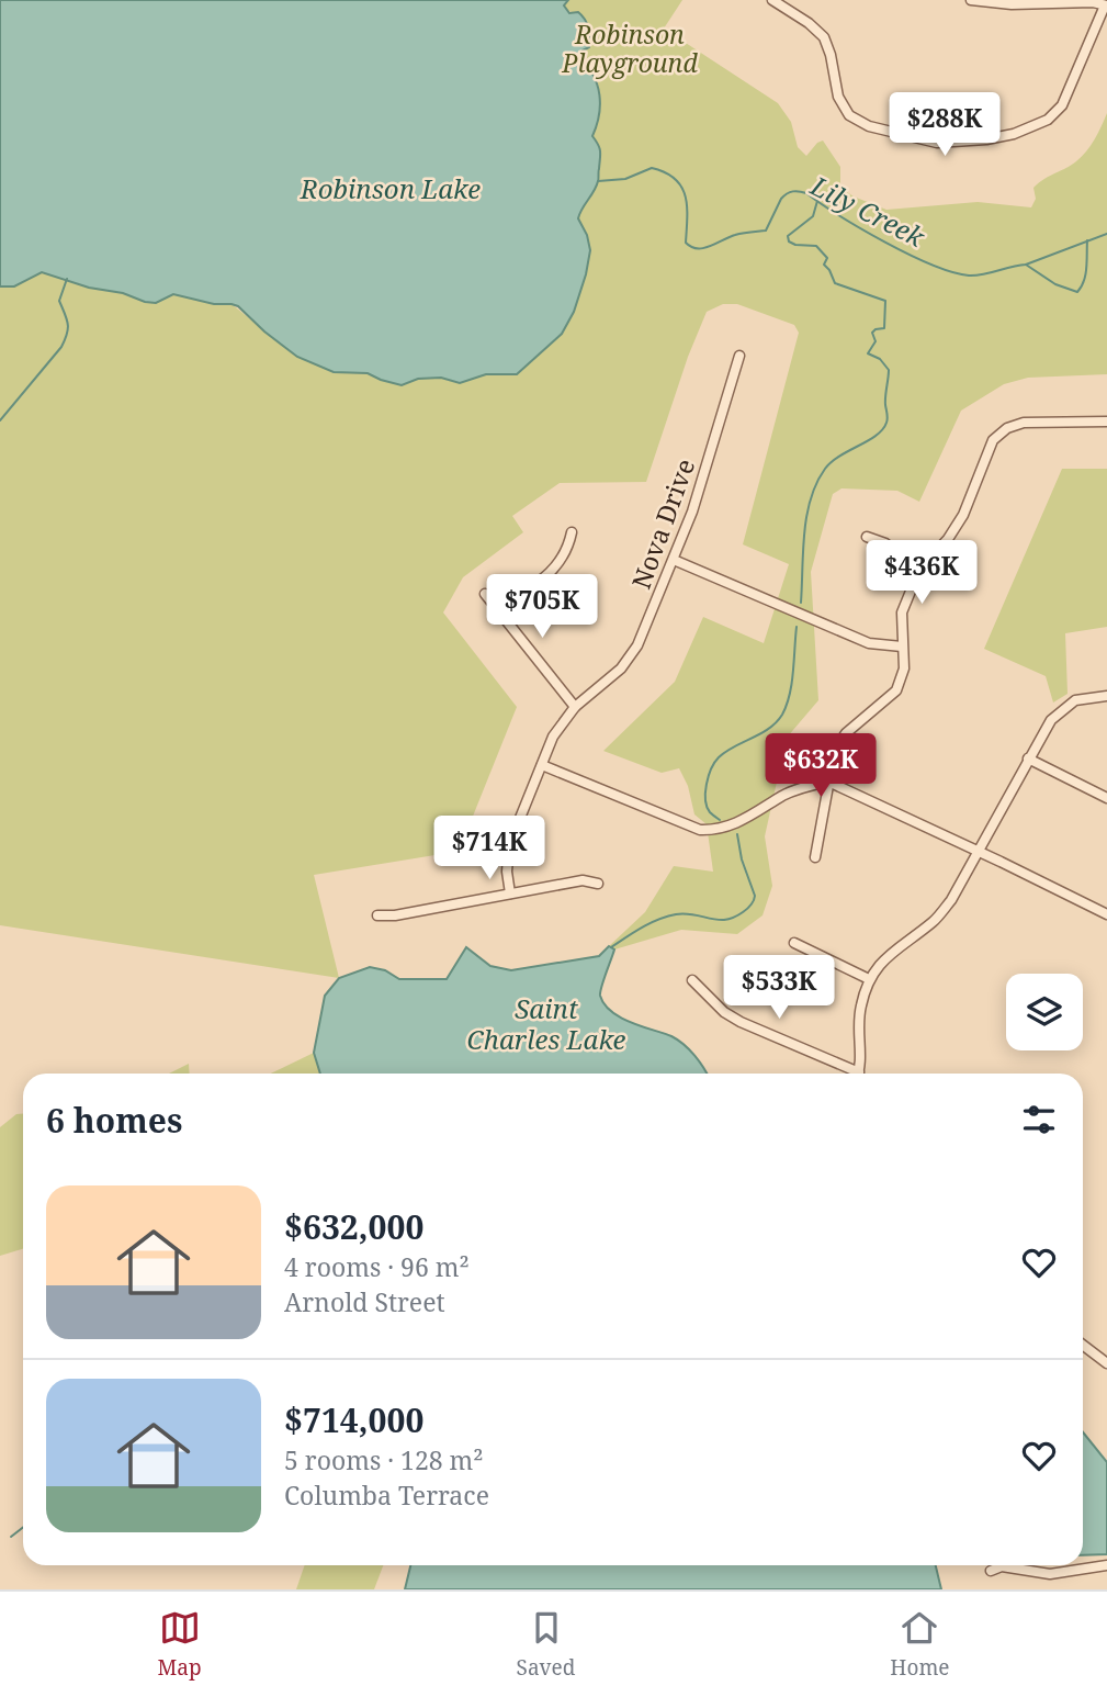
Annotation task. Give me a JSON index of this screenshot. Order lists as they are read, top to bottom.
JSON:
{
  "streets": {
    "street": ["Nova Drive"]
  },
  "water": ["Robinson Lake", "Lily Creek", "Saint Charles Lake"],
  "parks": ["Robinson Playground"],
  "page": {
    "price": [
      "$288K",
      "$436K",
      "$705K",
      "$632K",
      "$714K",
      "$533K"
    ],
    "heading": "6 homes",
    "list": [
      {
        "name": "$632,000",
        "note": "4 rooms · 96 m² · Arnold Street"
      },
      {
        "name": "$714,000",
        "note": "5 rooms · 128 m² · Columba Terrace"
      }
    ],
    "tabs": ["Map", "Saved", "Home"]
  }
}
